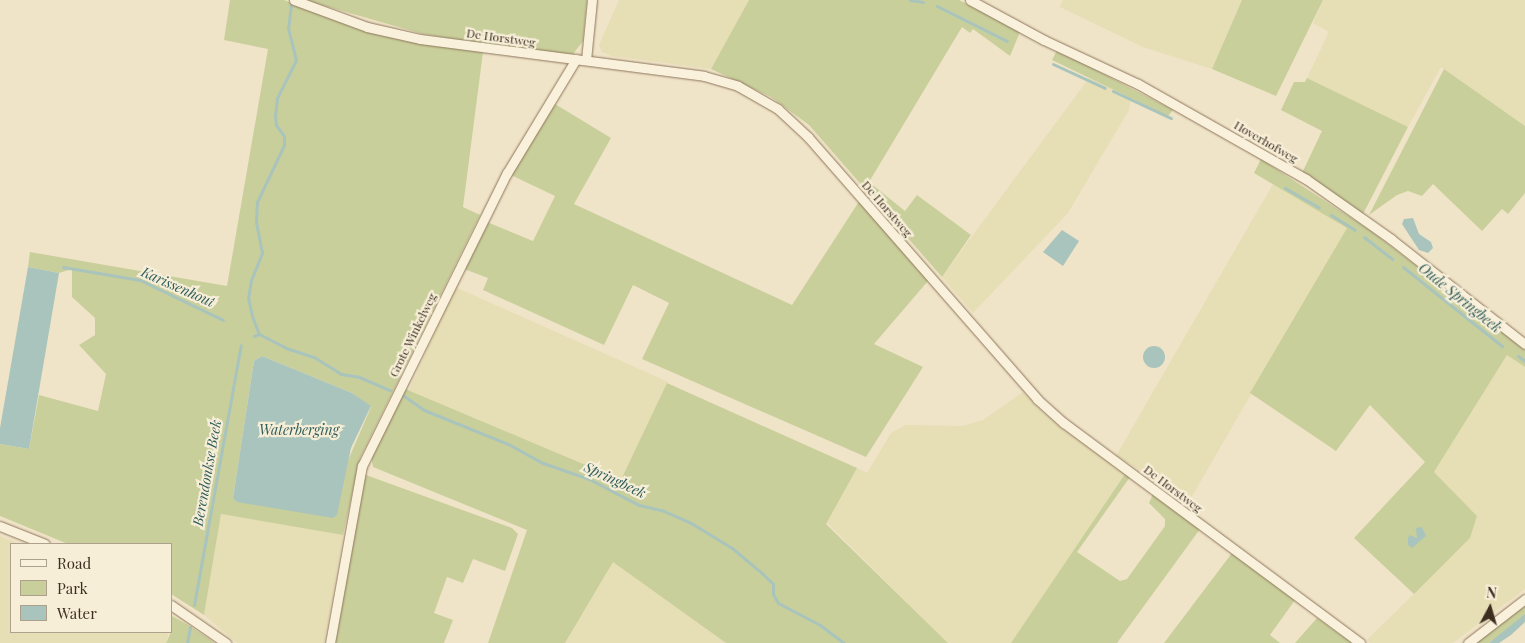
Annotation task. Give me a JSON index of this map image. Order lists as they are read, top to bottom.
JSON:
{
  "streets": {
    "street": ["De Horstweg", "Hoverhofweg", "Grote Winkelweg"]
  },
  "crossings": [
    ["De Horstweg", "Grote Winkelweg"]
  ],
  "water": [
    "Karissenhout",
    "Oude Springbeek",
    "Waterberging",
    "Berendonkse Beek",
    "Springbeek"
  ],
  "legend": ["Road", "Park", "Water"],
  "north": "top"
}
